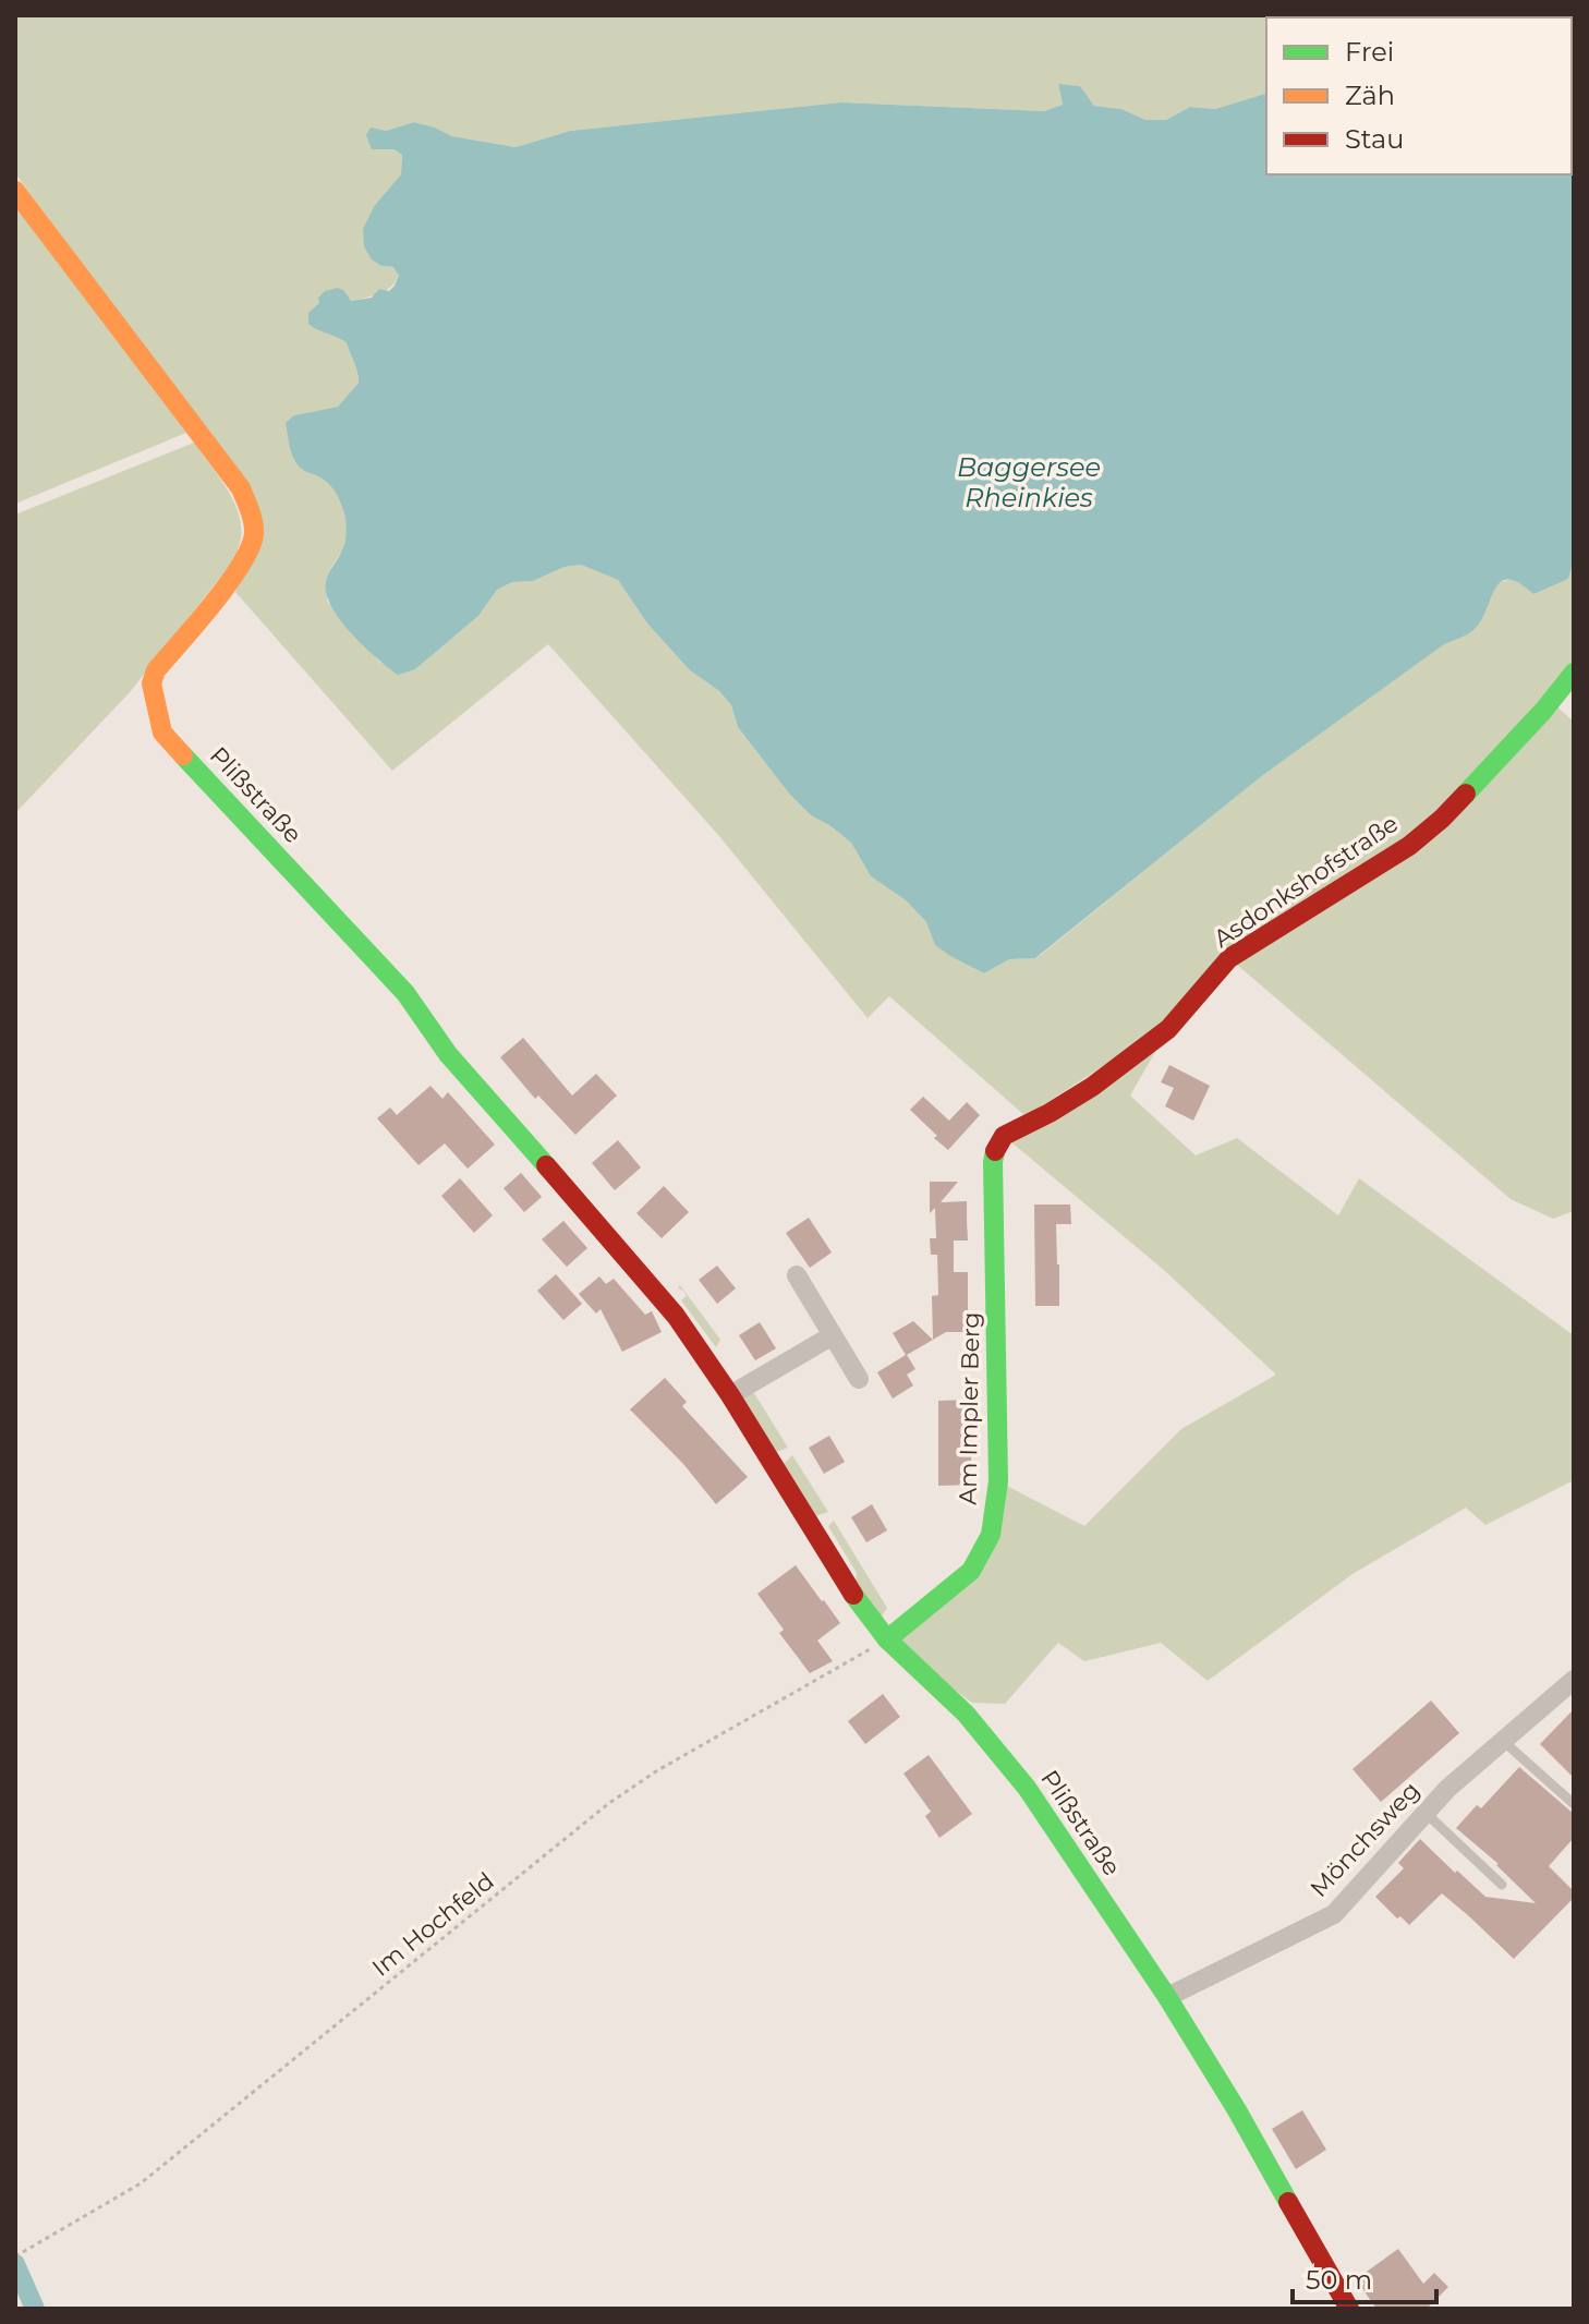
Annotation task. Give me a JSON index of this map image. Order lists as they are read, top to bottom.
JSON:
{
  "streets": {
    "street": [
      "Plißstraße",
      "Asdonkshofstraße",
      "Am Impler Berg",
      "Mönchsweg"
    ],
    "path": ["Im Hochfeld"]
  },
  "crossings": [
    ["Plißstraße", "Am Impler Berg"],
    ["Plißstraße", "Mönchsweg"],
    ["Plißstraße", "Im Hochfeld"],
    ["Asdonkshofstraße", "Am Impler Berg"],
    ["Am Impler Berg", "Im Hochfeld"]
  ],
  "water": ["Baggersee Rheinkies"],
  "legend": ["Frei", "Zäh", "Stau"],
  "scale_bar": "50 m"
}
